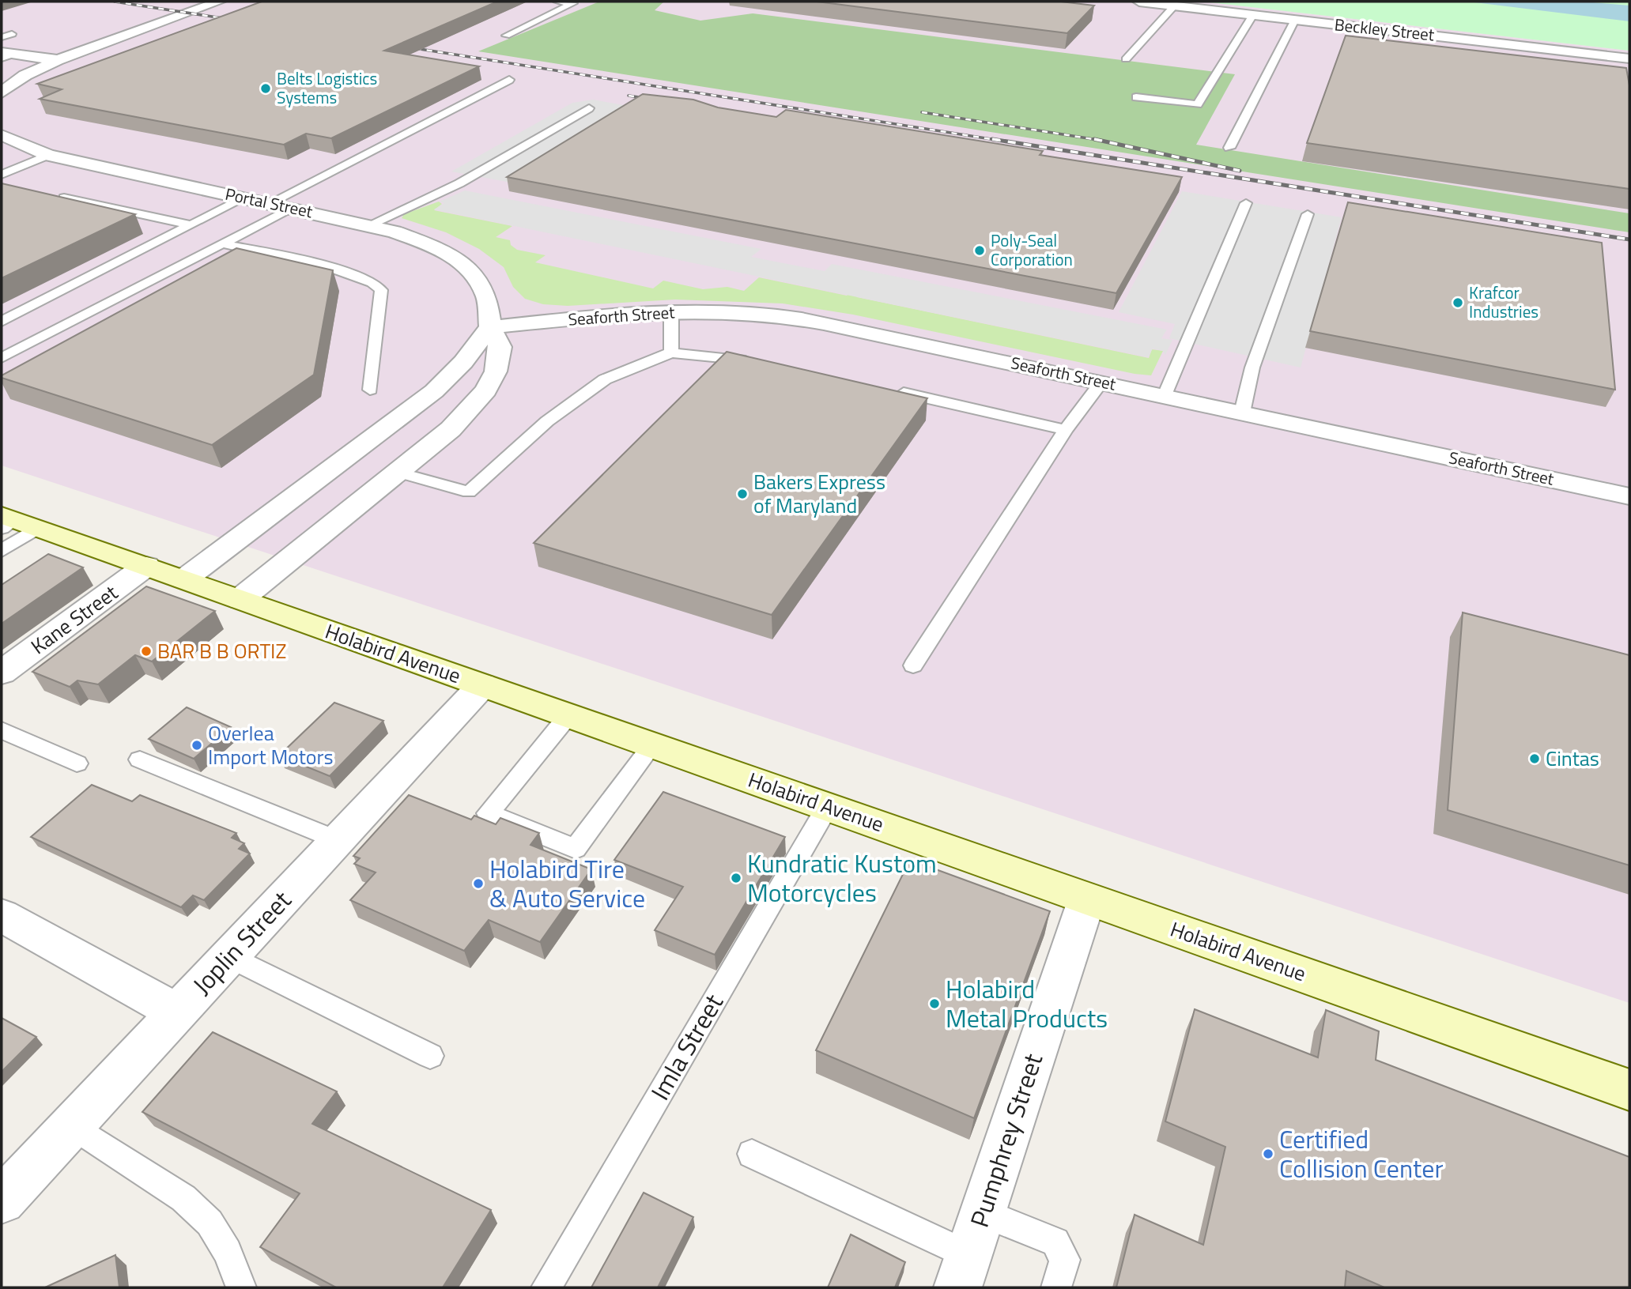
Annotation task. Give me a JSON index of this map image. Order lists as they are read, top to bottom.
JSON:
{
  "streets": {
    "main road": ["Holabird Avenue"],
    "street": [
      "Beckley Street",
      "Portal Street",
      "Seaforth Street",
      "Kane Street",
      "Joplin Street",
      "Pumphrey Street"
    ],
    "lane": ["Imla Street"]
  },
  "crossings": [
    ["Portal Street", "Seaforth Street"],
    ["Portal Street", "Holabird Avenue"],
    ["Kane Street", "Holabird Avenue"],
    ["Holabird Avenue", "Joplin Street"],
    ["Holabird Avenue", "Imla Street"],
    ["Holabird Avenue", "Pumphrey Street"]
  ],
  "places": [
    "Belts Logistics Systems",
    "Poly-Seal Corporation",
    "Krafcor Industries",
    "Bakers Express of Maryland",
    "BAR B B ORTIZ",
    "Overlea Import Motors",
    "Cintas",
    "Kundratic Kustom Motorcycles",
    "Holabird Tire & Auto Service",
    "Holabird Metal Products",
    "Certified Collision Center"
  ]
}
